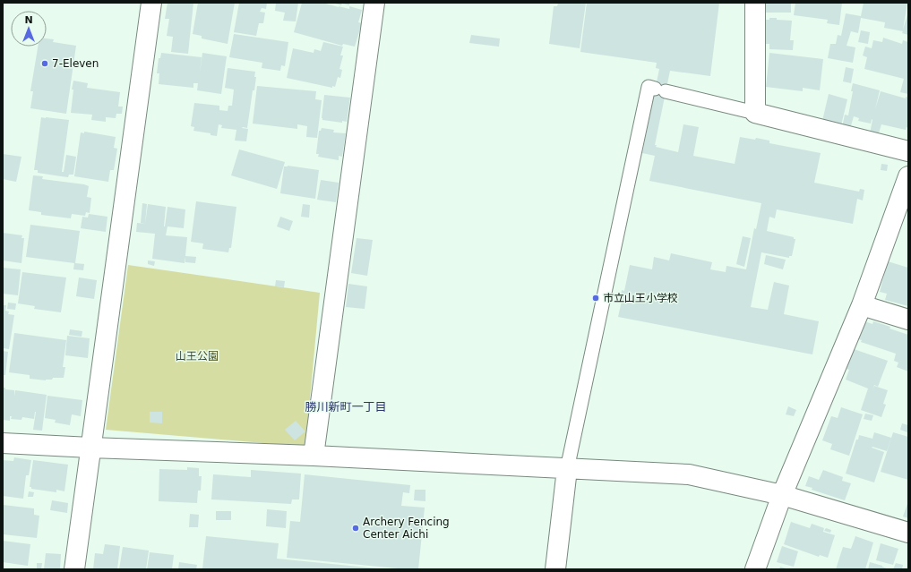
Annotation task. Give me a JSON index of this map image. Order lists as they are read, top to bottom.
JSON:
{
  "districts": ["勝川新町一丁目"],
  "parks": ["山王公園"],
  "places": ["7-Eleven", "市立山王小学校", "Archery Fencing Center Aichi"],
  "north": "top"
}
